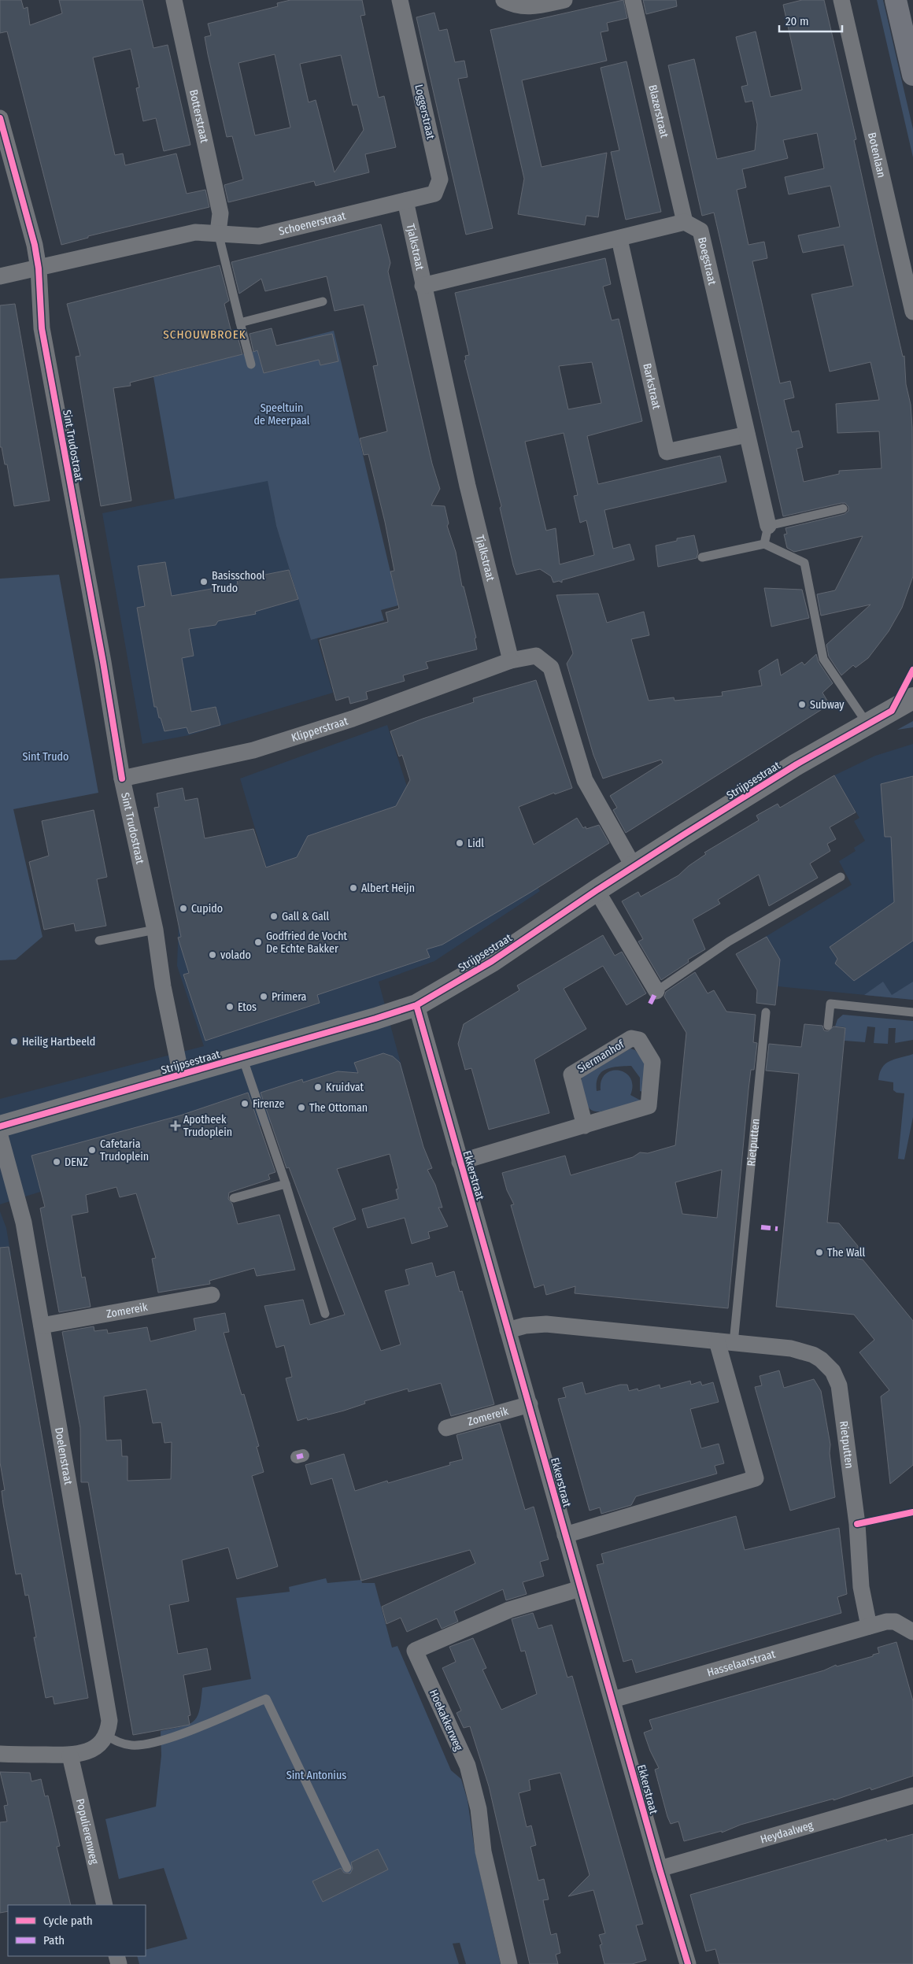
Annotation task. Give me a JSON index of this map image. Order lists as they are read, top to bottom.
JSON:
{
  "streets": {
    "street": [
      "Blazerstraat",
      "Loggerstraat",
      "Botterstraat",
      "Botenlaan",
      "Schoenerstraat",
      "Tjalkstraat",
      "Boegstraat",
      "Barkstraat",
      "Sint Trudostraat",
      "Klipperstraat",
      "Strijpsestraat",
      "Siermanhof",
      "Rietputten",
      "Ekkerstraat",
      "Zomereik",
      "Doelenstraat",
      "Hasselaarstraat",
      "Hoekakkerweg",
      "Populierenweg",
      "Heydaalweg"
    ]
  },
  "crossings": [
    ["Blazerstraat", "Boegstraat"],
    ["Loggerstraat", "Schoenerstraat"],
    ["Loggerstraat", "Tjalkstraat"],
    ["Botterstraat", "Schoenerstraat"],
    ["Schoenerstraat", "Tjalkstraat"],
    ["Schoenerstraat", "Sint Trudostraat"],
    ["Tjalkstraat", "Klipperstraat"],
    ["Boegstraat", "Barkstraat"],
    ["Sint Trudostraat", "Klipperstraat"],
    ["Sint Trudostraat", "Strijpsestraat"],
    ["Strijpsestraat", "Ekkerstraat"],
    ["Siermanhof", "Ekkerstraat"],
    ["Rietputten", "Ekkerstraat"],
    ["Rietputten", "Hasselaarstraat"],
    ["Ekkerstraat", "Zomereik"],
    ["Ekkerstraat", "Hasselaarstraat"],
    ["Ekkerstraat", "Hoekakkerweg"],
    ["Ekkerstraat", "Heydaalweg"],
    ["Zomereik", "Doelenstraat"]
  ],
  "districts": ["SCHOUWBROEK"],
  "parks": ["Speeltuin de Meerpaal", "Sint Trudo", "Sint Antonius"],
  "places": {
    "other": [
      "Basisschool Trudo",
      "Subway",
      "Lidl",
      "Albert Heijn",
      "Cupido",
      "Gall & Gall",
      "Godfried de Vocht De Echte Bakker",
      "volado",
      "Primera",
      "Etos",
      "Heilig Hartbeeld",
      "Kruidvat",
      "Firenze",
      "The Ottoman",
      "Cafetaria Trudoplein",
      "DENZ",
      "The Wall"
    ],
    "health": ["Apotheek Trudoplein"]
  },
  "legend": ["Cycle path", "Path"],
  "scale_bar": "20 m"
}
